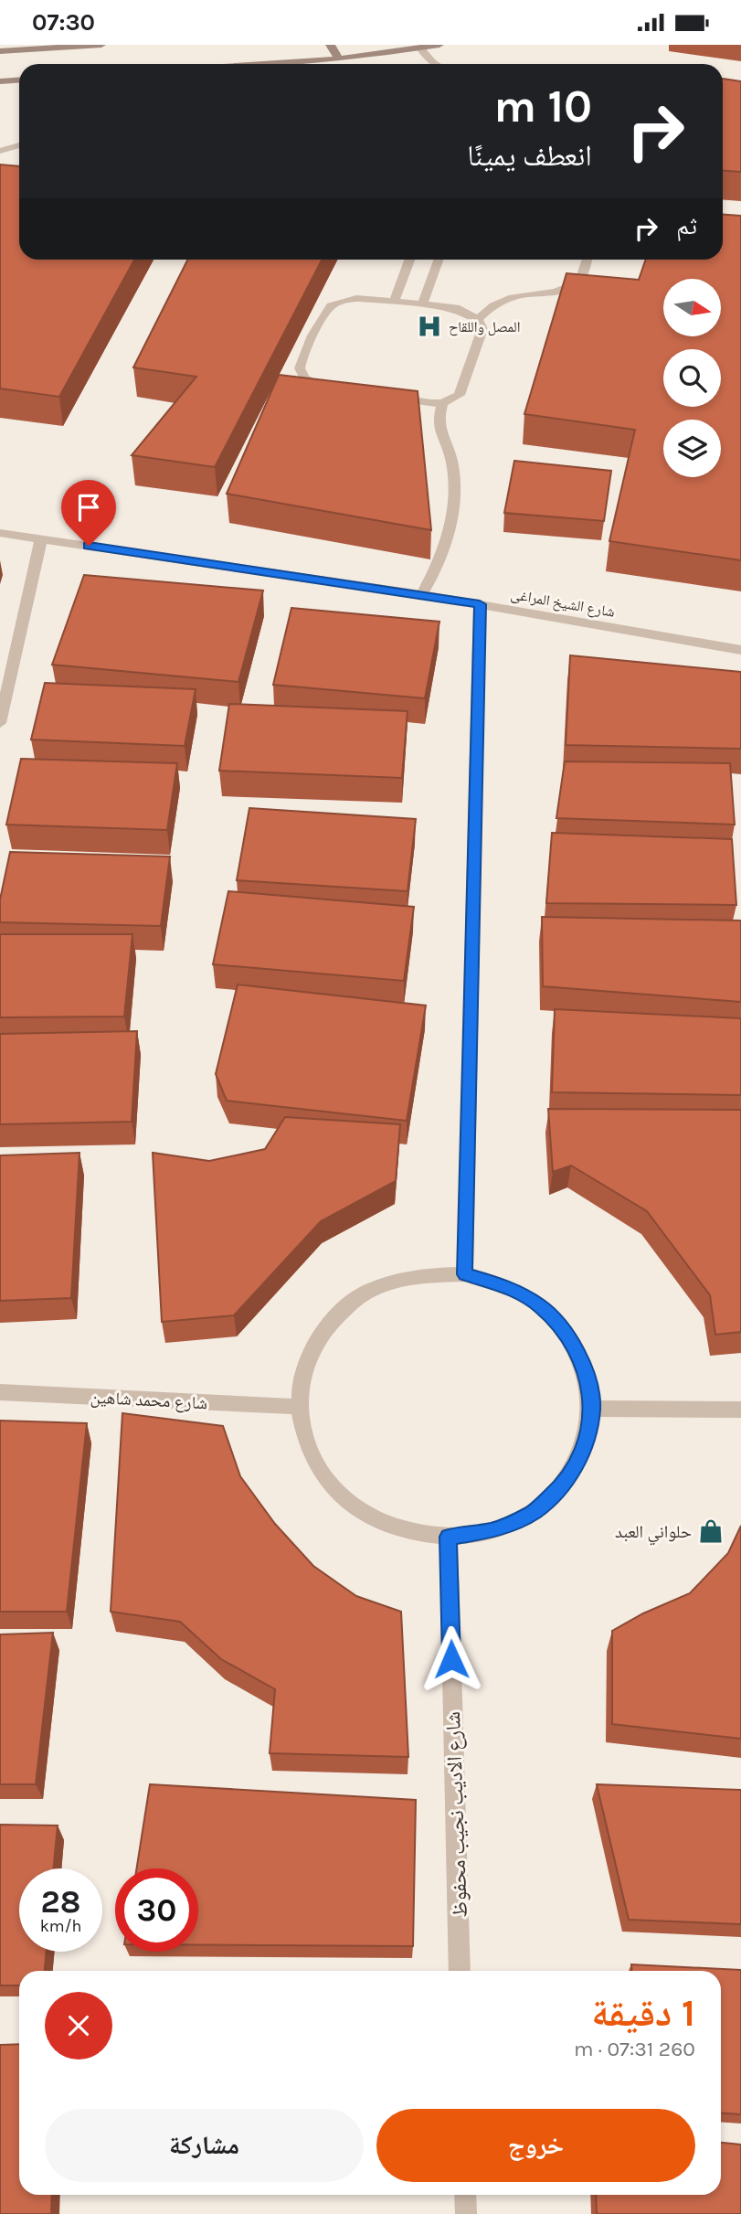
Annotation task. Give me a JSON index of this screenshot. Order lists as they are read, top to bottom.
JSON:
{
  "streets": {
    "street": ["شارع الشيخ المراغى", "شارع محمد شاهين", "شارع الاديب نجيب محفوظ"]
  },
  "places": {
    "hospital": ["المصل واللقاح"],
    "shop": ["حلواني العبد"]
  },
  "north": "right",
  "page": {
    "status": "07:30",
    "turn": ["10 m", "انعطف يمينًا"],
    "then": "ثم",
    "speed": "28 km/h",
    "limit": "30",
    "heading": ["1 دقيقة", "260 m · 07:31"],
    "buttons": ["خروج", "مشاركة"]
  }
}
